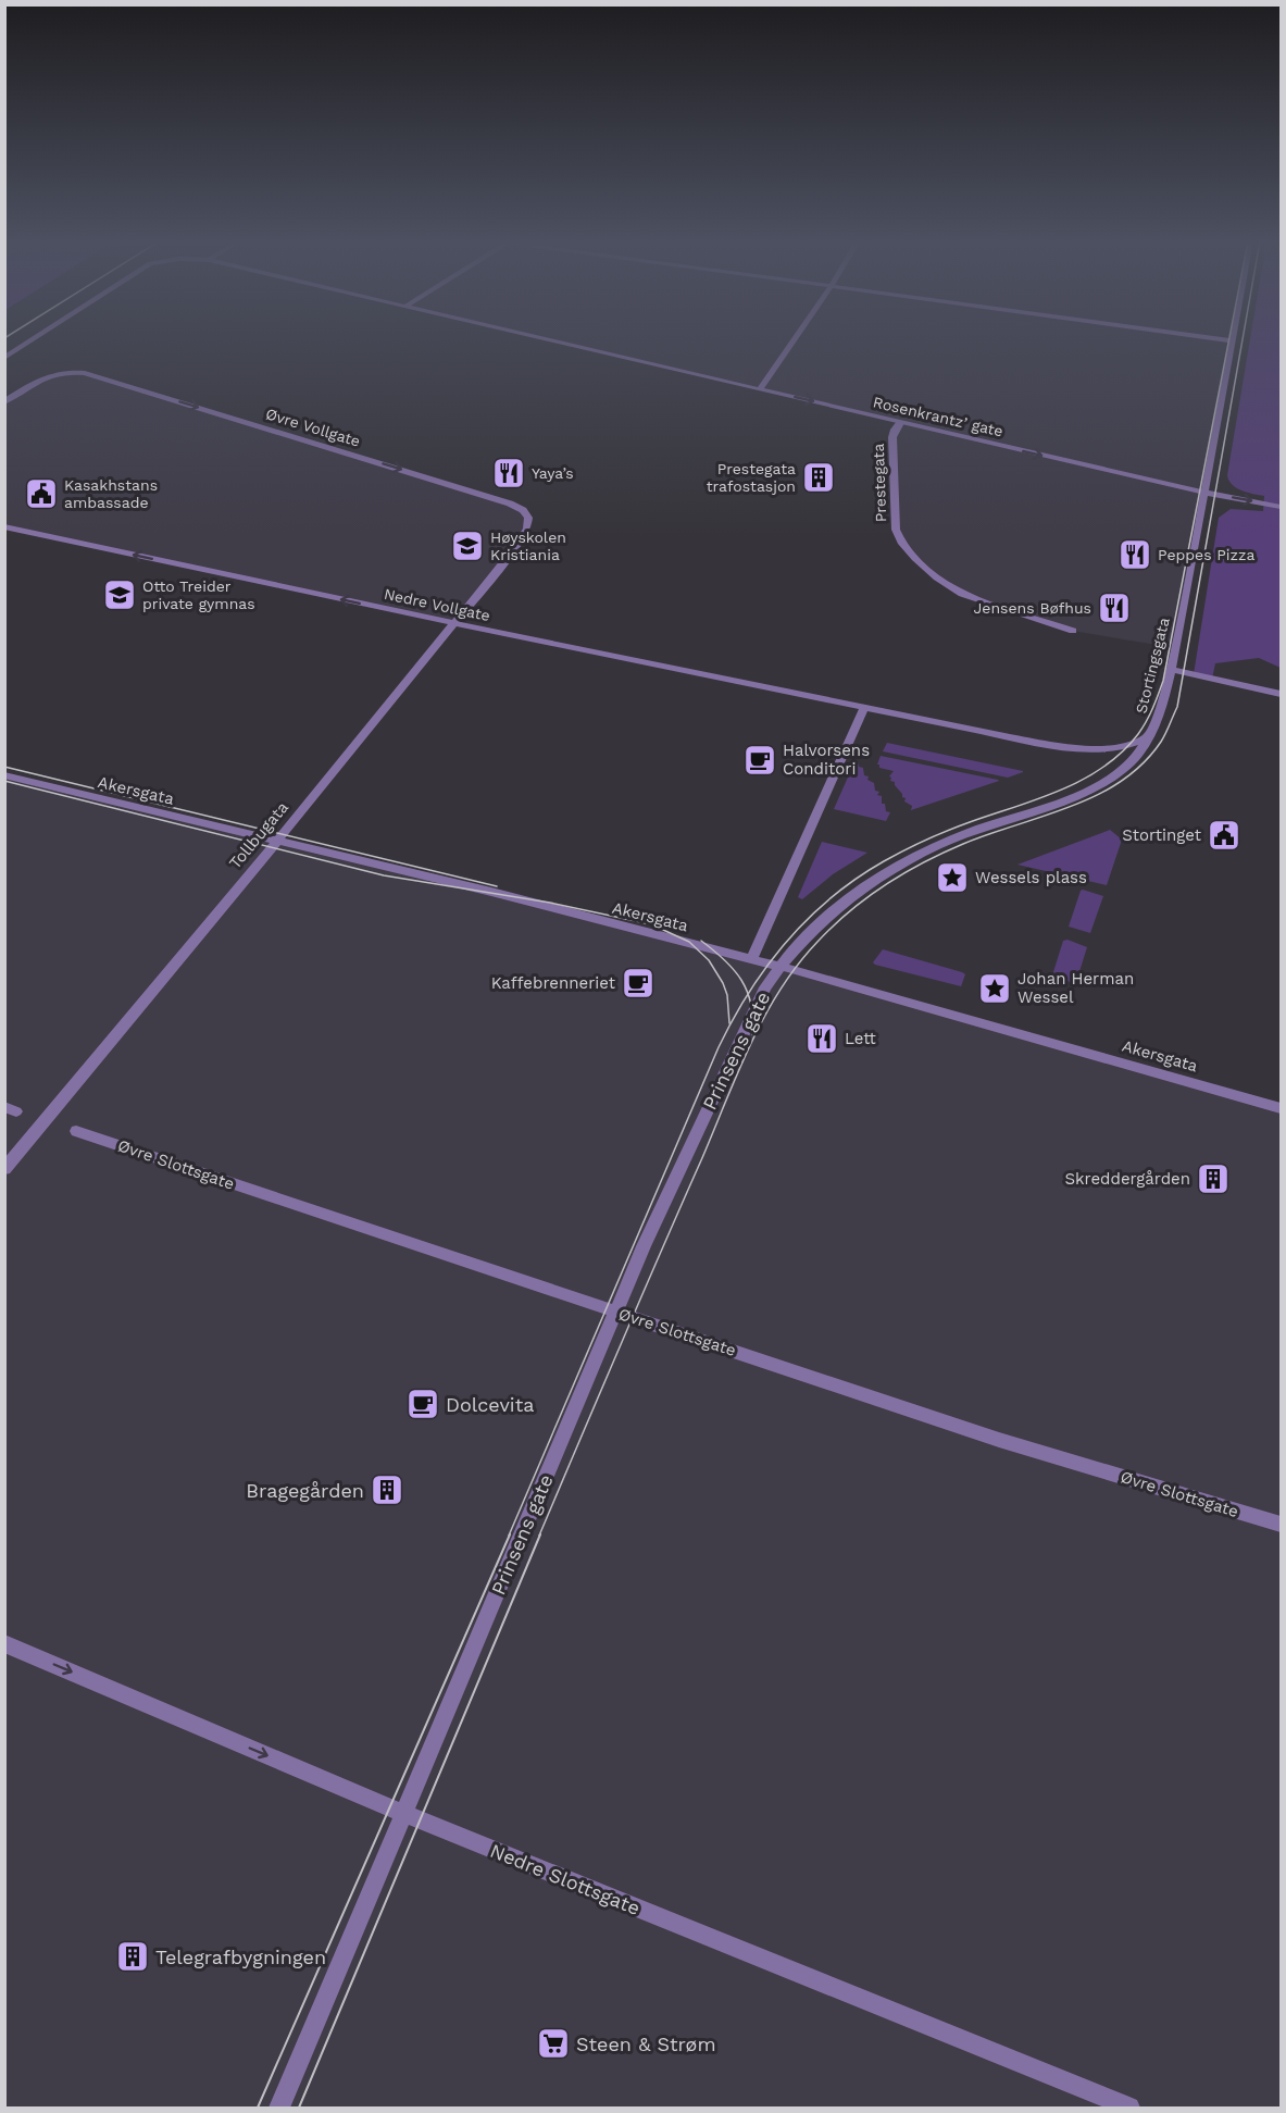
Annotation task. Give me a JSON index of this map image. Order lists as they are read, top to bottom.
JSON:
{
  "streets": {
    "street": [
      "Rosenkrantz’ gate",
      "Øvre Vollgate",
      "Prestegata",
      "Nedre Vollgate",
      "Stortingsgata",
      "Akersgata",
      "Tollbugata",
      "Prinsens gate",
      "Øvre Slottsgate",
      "Nedre Slottsgate"
    ]
  },
  "crossings": [
    ["Rosenkrantz’ gate", "Prestegata"],
    ["Rosenkrantz’ gate", "Stortingsgata"],
    ["Øvre Vollgate", "Tollbugata"],
    ["Nedre Vollgate", "Tollbugata"],
    ["Stortingsgata", "Akersgata"],
    ["Stortingsgata", "Prinsens gate"],
    ["Akersgata", "Tollbugata"],
    ["Akersgata", "Prinsens gate"],
    ["Prinsens gate", "Øvre Slottsgate"],
    ["Prinsens gate", "Nedre Slottsgate"]
  ],
  "one_way": [
    "Rosenkrantz’ gate",
    "Øvre Vollgate",
    "Nedre Vollgate",
    "Nedre Slottsgate"
  ],
  "places": {
    "restaurant": [
      "Yaya’s",
      "Peppes Pizza",
      "Jensens Bøfhus",
      "Lett"
    ],
    "building": [
      "Prestegata trafostasjon",
      "Skreddergården",
      "Bragegården",
      "Telegrafbygningen"
    ],
    "public building": ["Kasakhstans ambassade", "Stortinget"],
    "school or university": ["Høyskolen Kristiania", "Otto Treider private gymnas"],
    "cafe": ["Halvorsens Conditori", "Kaffebrenneriet", "Dolcevita"],
    "place": ["Wessels plass", "Johan Herman Wessel"],
    "supermarket": ["Steen & Strøm"]
  }
}
